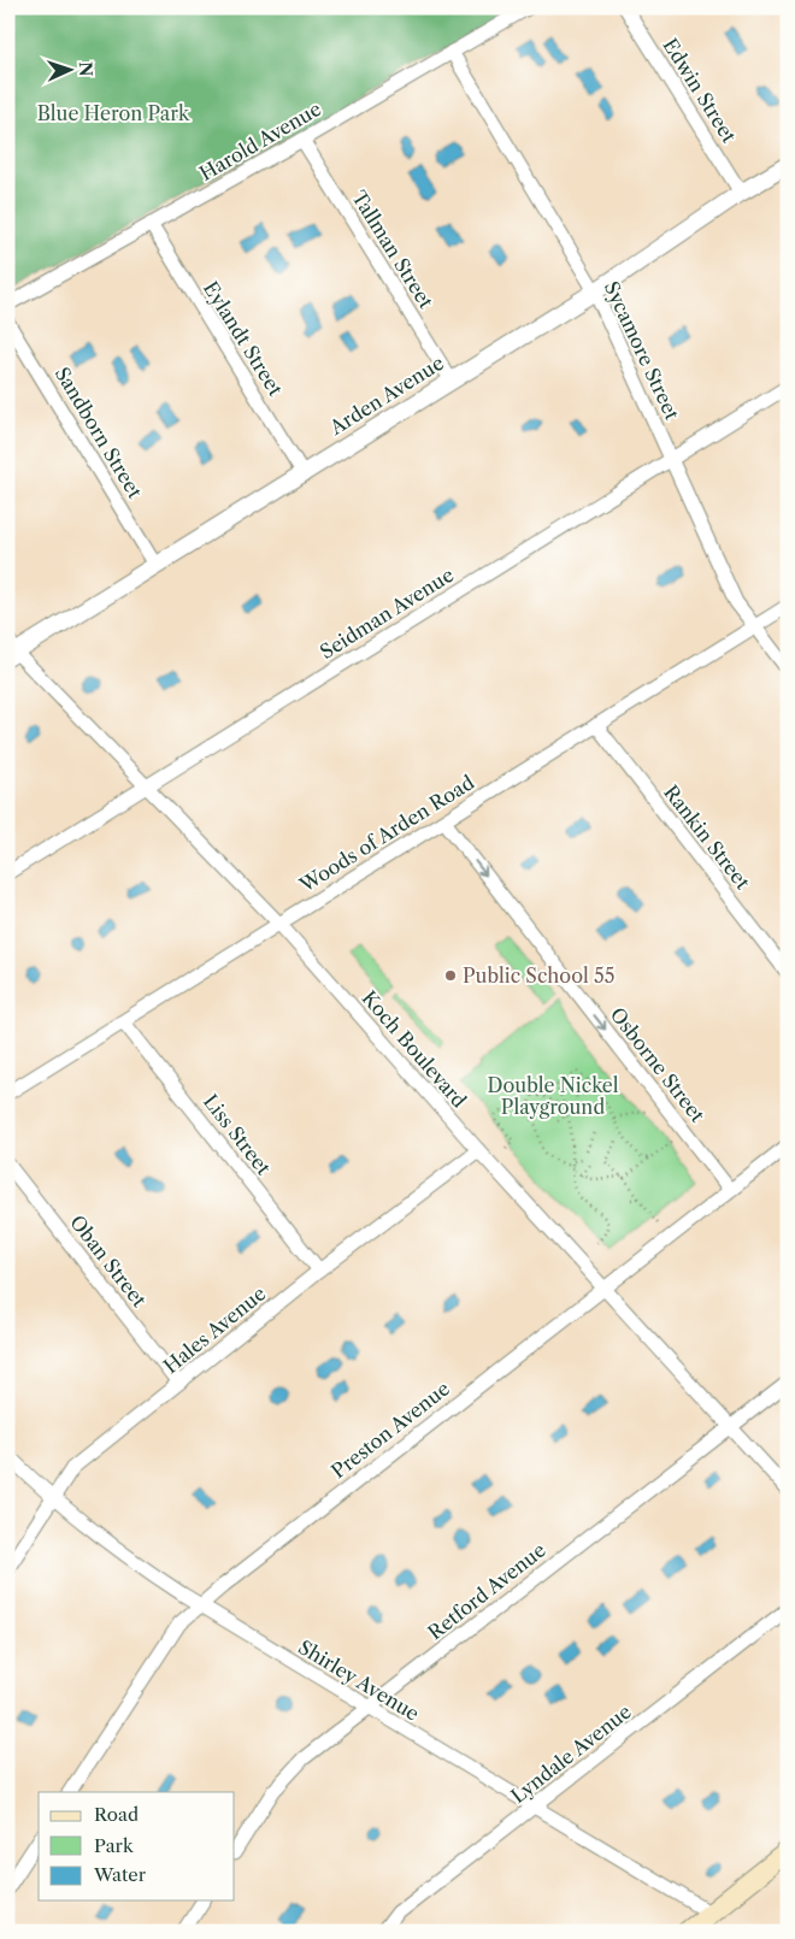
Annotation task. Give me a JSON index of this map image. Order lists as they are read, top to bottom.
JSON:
{
  "streets": {
    "street": [
      "Edwin Street",
      "Harold Avenue",
      "Tallman Street",
      "Eylandt Street",
      "Sycamore Street",
      "Arden Avenue",
      "Sandborn Street",
      "Seidman Avenue",
      "Woods of Arden Road",
      "Rankin Street",
      "Koch Boulevard",
      "Osborne Street",
      "Liss Street",
      "Oban Street",
      "Hales Avenue",
      "Preston Avenue",
      "Retford Avenue",
      "Shirley Avenue",
      "Lyndale Avenue"
    ]
  },
  "crossings": [
    ["Edwin Street", "Arden Avenue"],
    ["Harold Avenue", "Tallman Street"],
    ["Harold Avenue", "Eylandt Street"],
    ["Harold Avenue", "Sycamore Street"],
    ["Tallman Street", "Arden Avenue"],
    ["Eylandt Street", "Arden Avenue"],
    ["Sycamore Street", "Arden Avenue"],
    ["Sycamore Street", "Seidman Avenue"],
    ["Sycamore Street", "Woods of Arden Road"],
    ["Arden Avenue", "Sandborn Street"],
    ["Arden Avenue", "Koch Boulevard"],
    ["Seidman Avenue", "Koch Boulevard"],
    ["Woods of Arden Road", "Rankin Street"],
    ["Woods of Arden Road", "Koch Boulevard"],
    ["Woods of Arden Road", "Osborne Street"],
    ["Woods of Arden Road", "Liss Street"],
    ["Koch Boulevard", "Hales Avenue"],
    ["Koch Boulevard", "Preston Avenue"],
    ["Koch Boulevard", "Retford Avenue"],
    ["Osborne Street", "Preston Avenue"],
    ["Liss Street", "Hales Avenue"],
    ["Oban Street", "Hales Avenue"],
    ["Hales Avenue", "Shirley Avenue"],
    ["Preston Avenue", "Shirley Avenue"],
    ["Retford Avenue", "Shirley Avenue"],
    ["Shirley Avenue", "Lyndale Avenue"]
  ],
  "one_way": ["Osborne Street"],
  "parks": ["Blue Heron Park", "Double Nickel Playground"],
  "places": ["Public School 55"],
  "legend": ["Road", "Park", "Water"],
  "north": "right"
}
